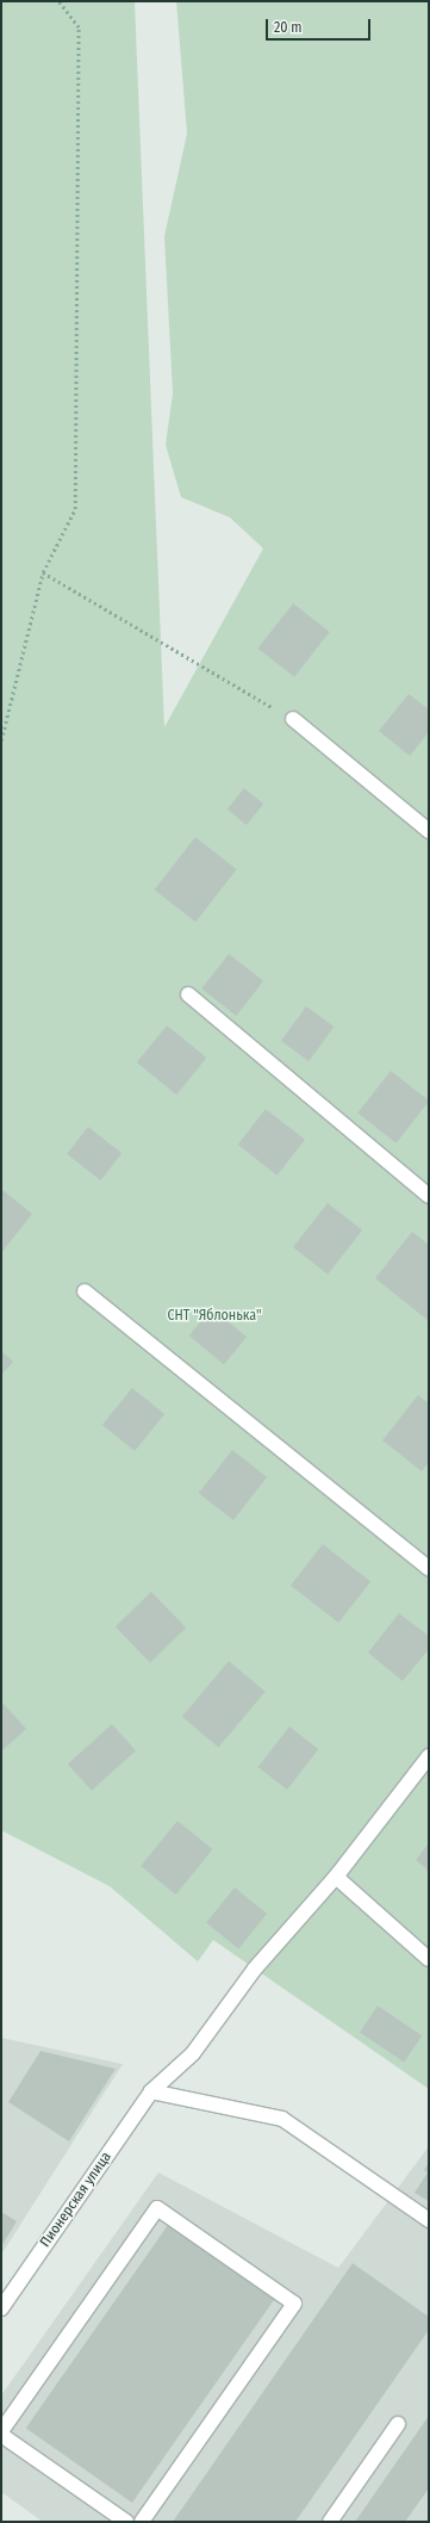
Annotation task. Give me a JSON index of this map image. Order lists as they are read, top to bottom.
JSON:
{
  "streets": {
    "street": ["Пионерская улица"]
  },
  "parks": ["СНТ \"Яблонька\""],
  "scale_bar": "20 m"
}
